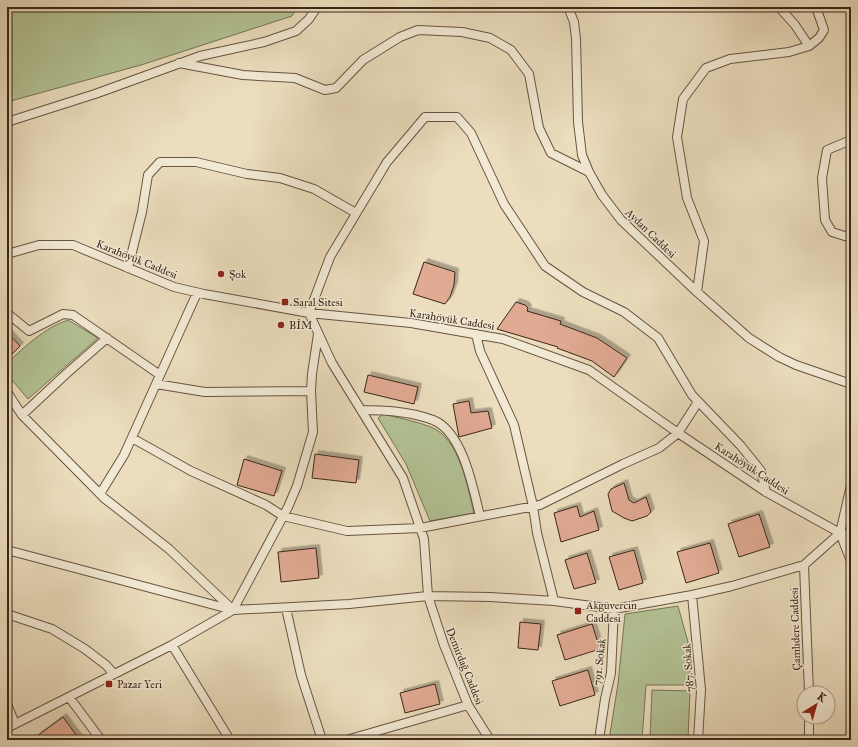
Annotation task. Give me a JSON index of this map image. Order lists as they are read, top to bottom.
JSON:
{
  "streets": {
    "street": [
      "Aydan Caddesi",
      "Karahöyük Caddesi",
      "Çamlıdere Caddesi",
      "791. Sokak",
      "Demirdağ Caddesi",
      "787. Sokak"
    ]
  },
  "crossings": [
    ["Karahöyük Caddesi", "Demirdağ Caddesi"]
  ],
  "places": {
    "other": ["Şok", "BİM"],
    "transit": ["Saral Sitesi", "Akgüvercin Caddesi", "Pazar Yeri"]
  },
  "north": "top right"
}
